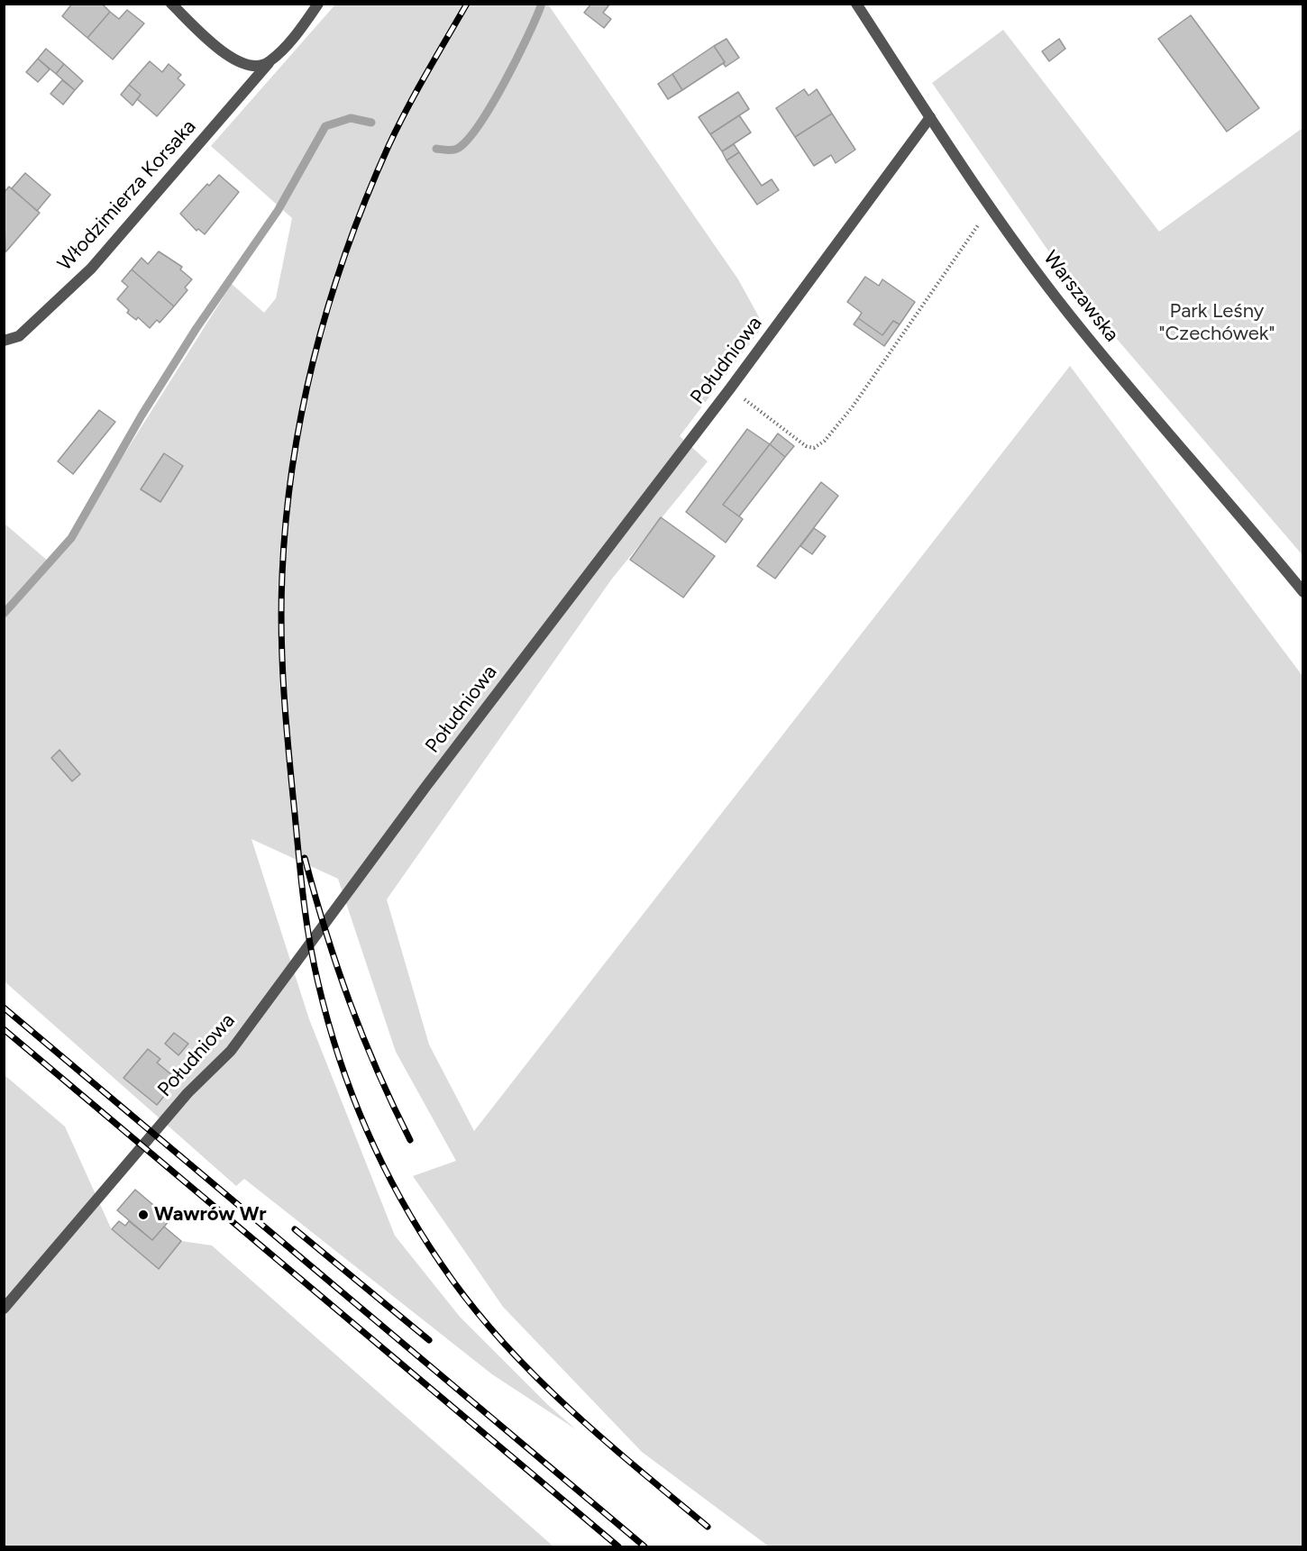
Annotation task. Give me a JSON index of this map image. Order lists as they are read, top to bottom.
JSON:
{
  "streets": {
    "street": ["Włodzimierza Korsaka", "Warszawska", "Południowa"]
  },
  "crossings": [
    ["Warszawska", "Południowa"]
  ],
  "parks": ["Park Leśny \"Czechówek\""],
  "places": ["Wawrów Wr"]
}
